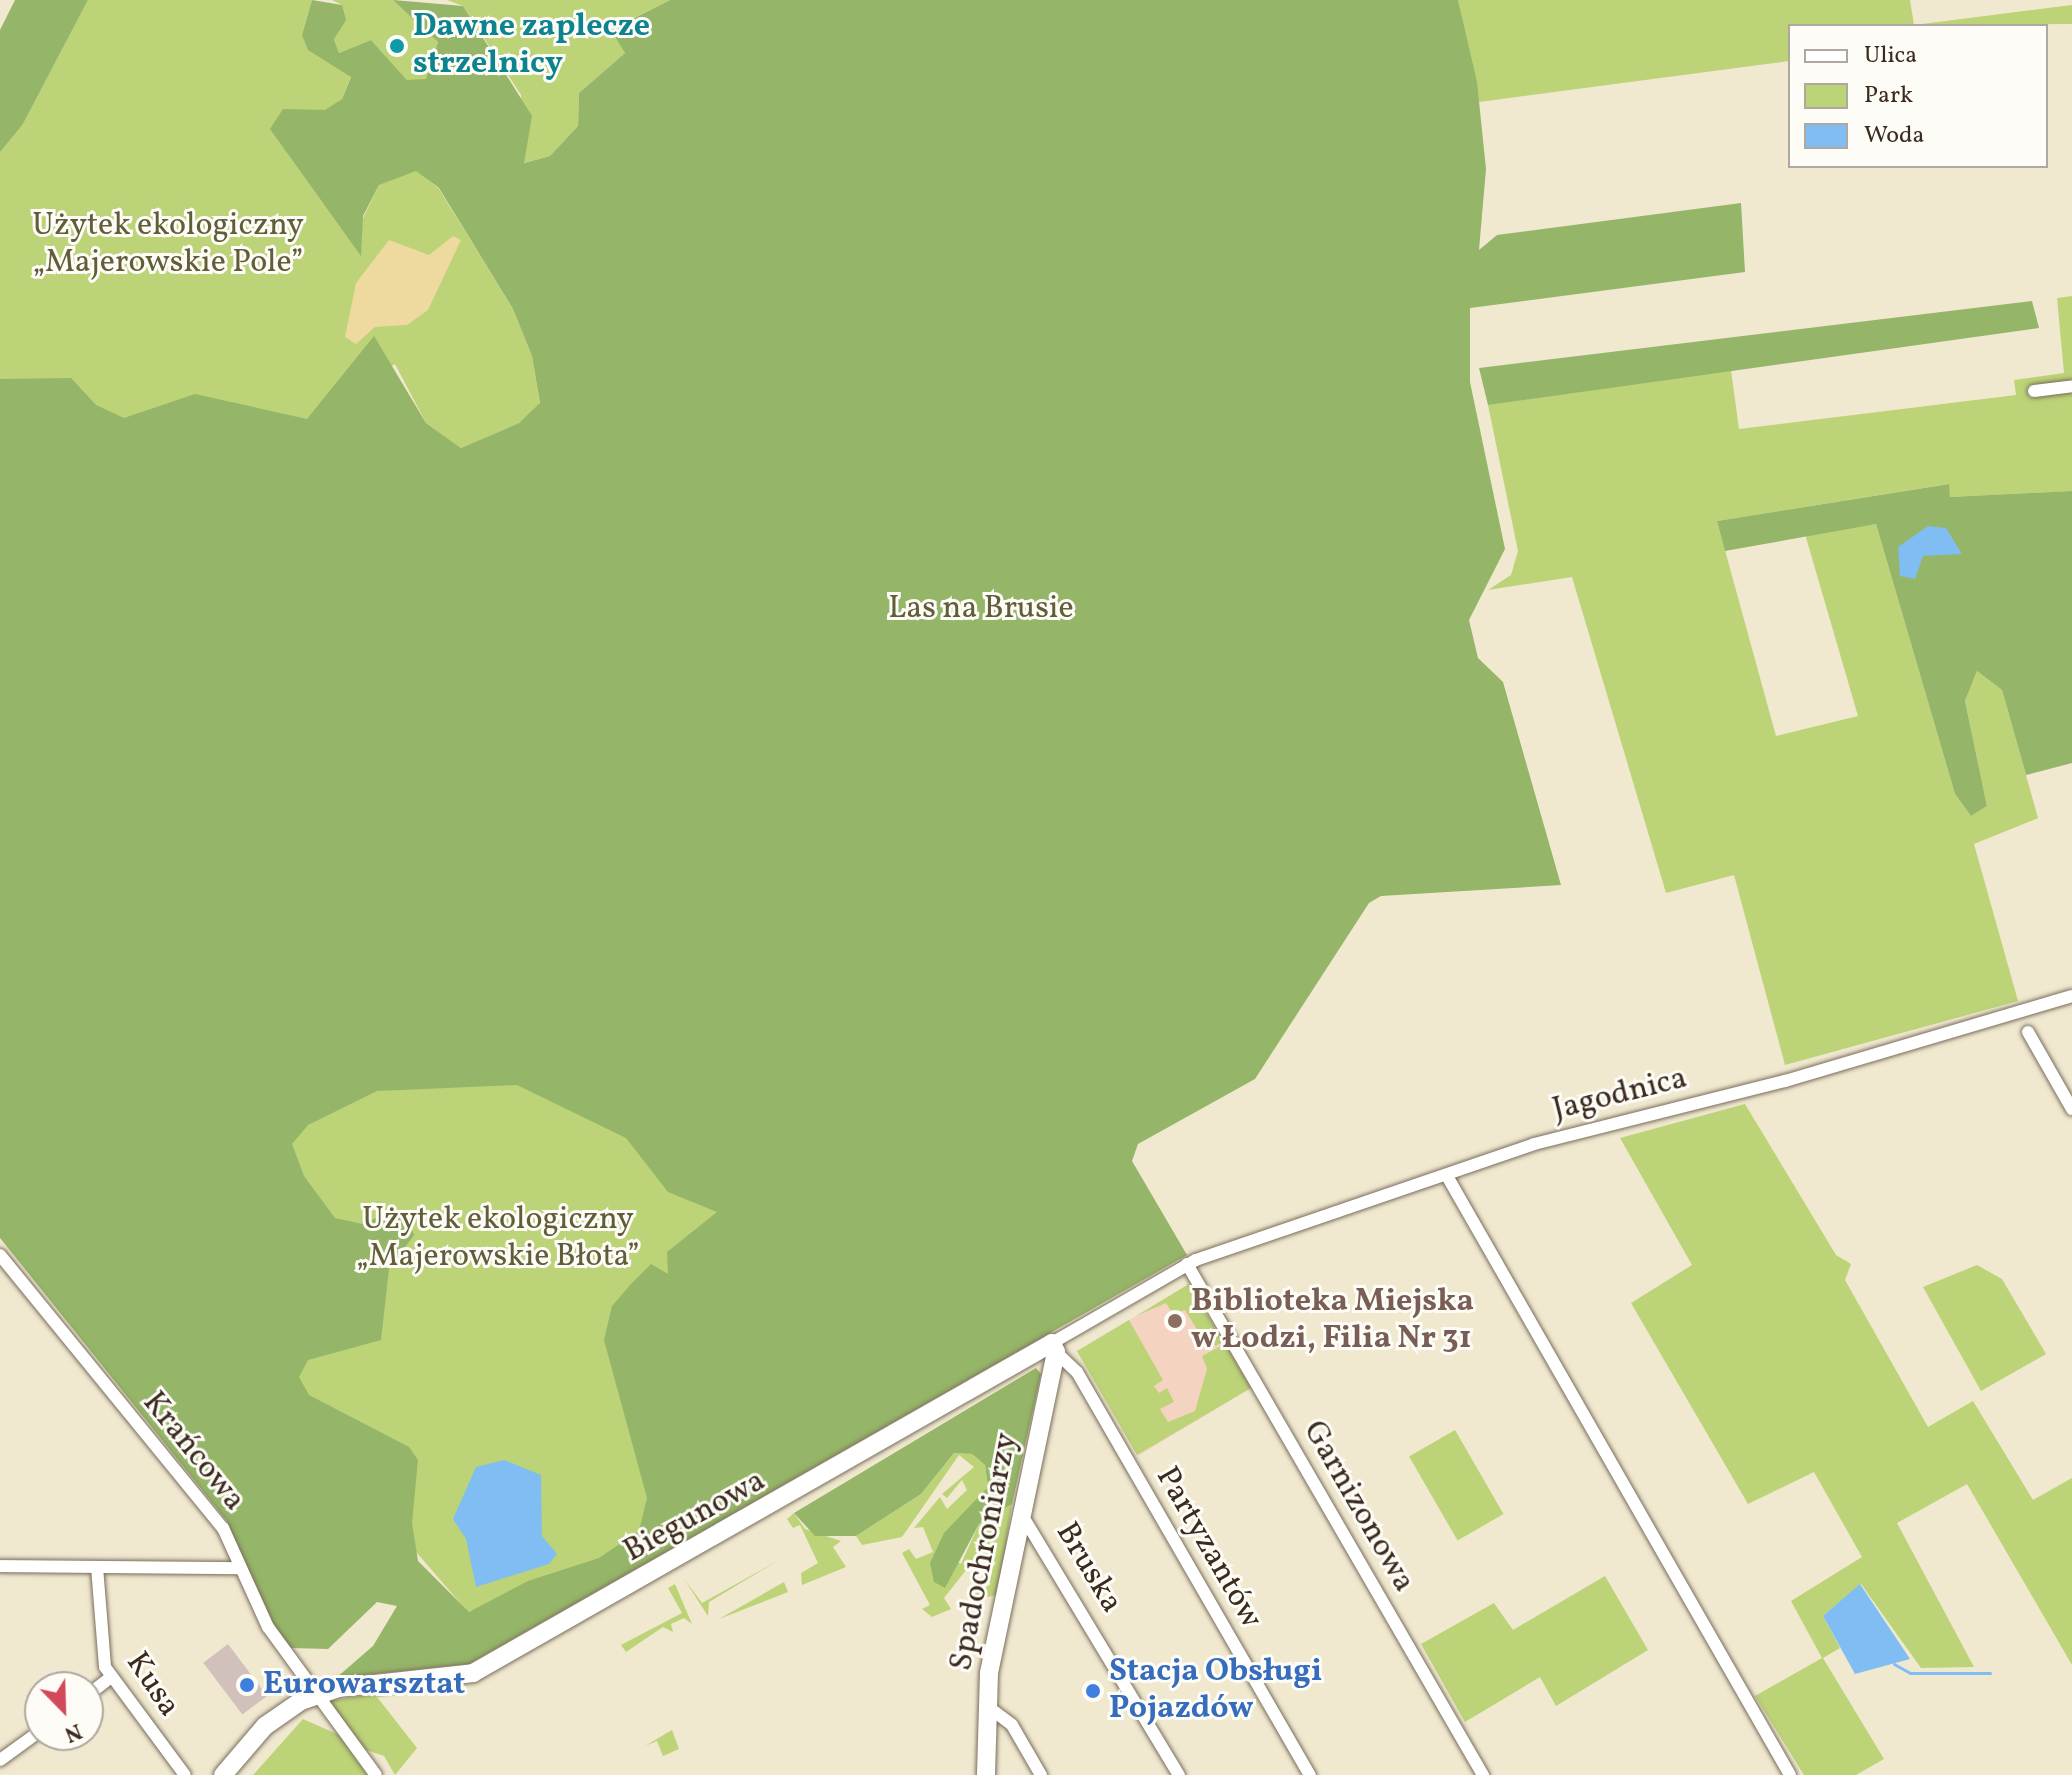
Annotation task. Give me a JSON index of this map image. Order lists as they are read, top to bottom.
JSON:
{
  "streets": {
    "street": [
      "Jagodnica",
      "Krańcowa",
      "Garnizonowa",
      "Biegunowa",
      "Partyzantów",
      "Spadochroniarzy",
      "Bruska",
      "Kusa"
    ]
  },
  "crossings": [
    ["Jagodnica", "Garnizonowa"],
    ["Jagodnica", "Biegunowa"],
    ["Krańcowa", "Biegunowa"],
    ["Garnizonowa", "Biegunowa"],
    ["Biegunowa", "Partyzantów"],
    ["Biegunowa", "Spadochroniarzy"],
    ["Partyzantów", "Spadochroniarzy"],
    ["Spadochroniarzy", "Bruska"]
  ],
  "parks": ["Użytek ekologiczny „Majerowskie Pole”", "Las na Brusie", "Użytek ekologiczny „Majerowskie Błota”"],
  "places": [
    "Dawne zaplecze strzelnicy",
    "Biblioteka Miejska w Łodzi, Filia Nr 31",
    "Eurowarsztat",
    "Stacja Obsługi Pojazdów"
  ],
  "legend": ["Ulica", "Park", "Woda"],
  "north": "bottom right"
}
